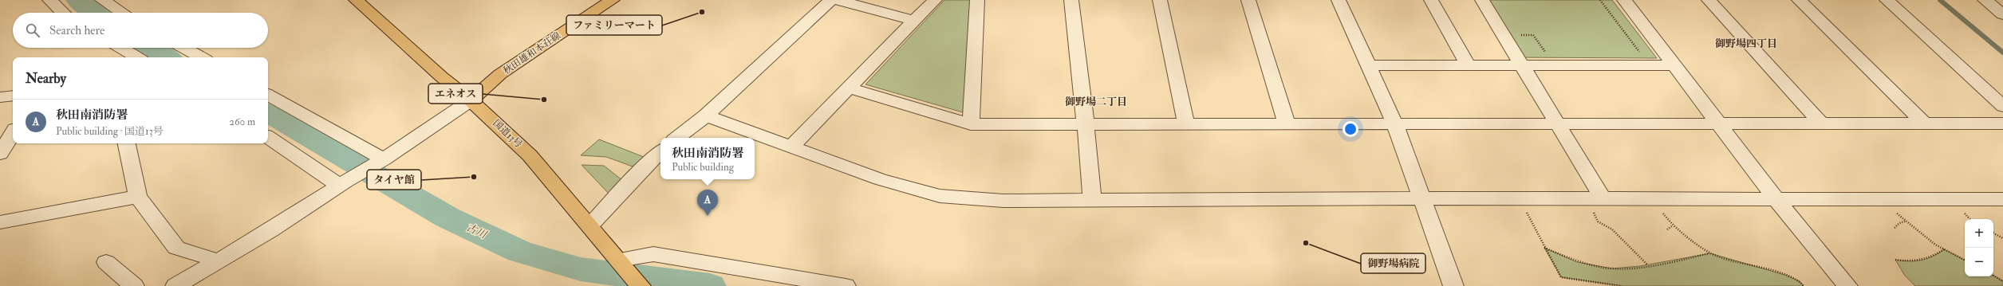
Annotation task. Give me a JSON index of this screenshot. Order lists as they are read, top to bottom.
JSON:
{
  "streets": {
    "main road": ["秋田雄和本荘線", "国道13号"]
  },
  "crossings": [
    ["秋田雄和本荘線", "国道13号"]
  ],
  "districts": ["御野場四丁目", "御野場二丁目"],
  "water": ["古川"],
  "places": [
    "ファミリーマート",
    "エネオス",
    "タイヤ館",
    "御野場病院"
  ],
  "page": {
    "search": "Search here",
    "heading": "Nearby",
    "list": [
      {
        "mark": "A",
        "name": "秋田南消防署",
        "note": "Public building · 国道13号",
        "value": "260 m"
      }
    ],
    "popup": ["秋田南消防署", "Public building"],
    "pins": "A",
    "map_buttons": ["+", "−"]
  }
}
